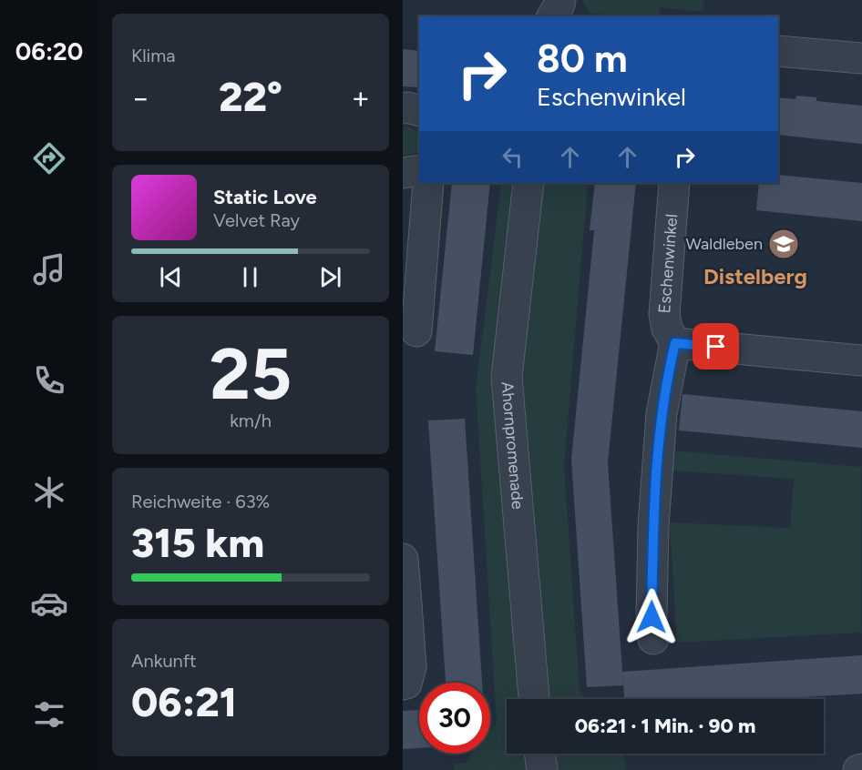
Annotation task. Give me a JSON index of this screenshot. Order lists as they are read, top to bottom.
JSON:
{
  "streets": {
    "street": ["Eschenwinkel", "Ahornpromenade"]
  },
  "districts": ["Distelberg"],
  "places": {
    "school or university": ["Waldleben"]
  },
  "page": {
    "tabs": "06:20",
    "tile": [
      "Klima",
      ["25", "km/h"],
      ["Reichweite · 63%", "315 km"],
      ["Ankunft", "06:21"]
    ],
    "turn": ["80 m", "Eschenwinkel"],
    "heat": ["−", "22°", "+"],
    "song": ["Static Love", "Velvet Ray"],
    "limit": "30",
    "trip": "06:21 · 1 Min. · 90 m"
  }
}
